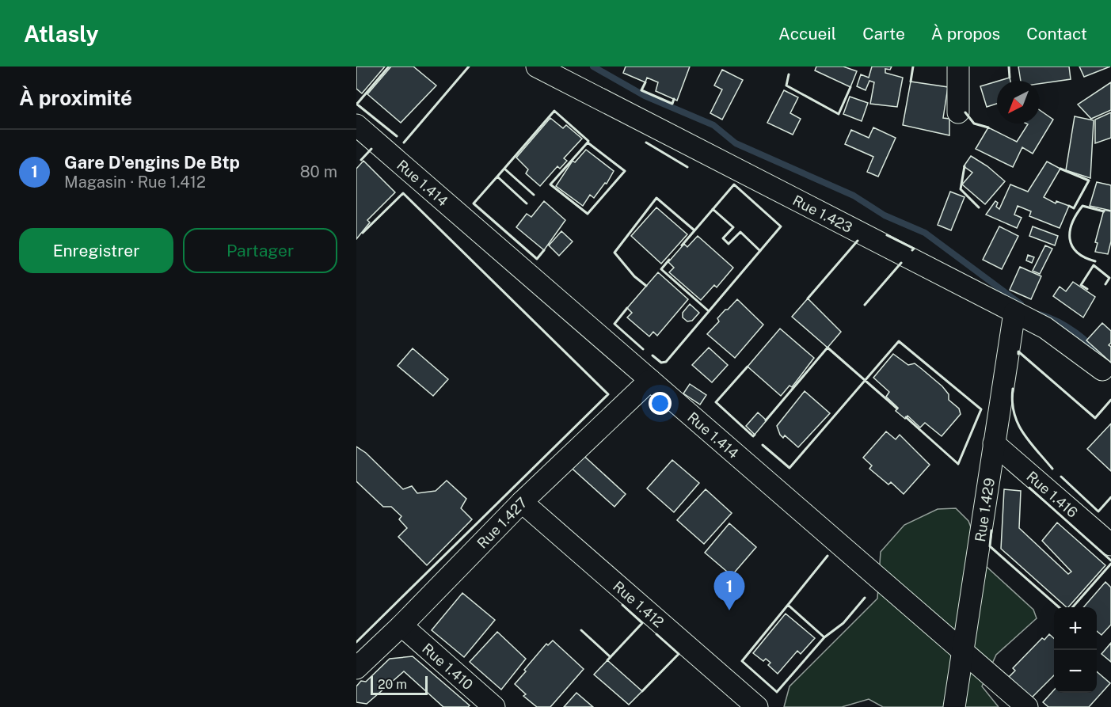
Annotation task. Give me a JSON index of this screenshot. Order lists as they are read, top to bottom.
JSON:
{
  "streets": {
    "street": [
      "Rue 1.414",
      "Rue 1.423",
      "Rue 1.416",
      "Rue 1.429",
      "Rue 1.427",
      "Rue 1.412",
      "Rue 1.410"
    ]
  },
  "crossings": [
    ["Rue 1.414", "Rue 1.429"],
    ["Rue 1.414", "Rue 1.427"],
    ["Rue 1.423", "Rue 1.429"],
    ["Rue 1.416", "Rue 1.429"],
    ["Rue 1.427", "Rue 1.412"],
    ["Rue 1.427", "Rue 1.410"]
  ],
  "scale_bar": "20 m",
  "north": "bottom left",
  "page": {
    "header": "Atlasly",
    "nav": [
      "Accueil",
      "Carte",
      "À propos",
      "Contact"
    ],
    "heading": "À proximité",
    "list": [
      {
        "mark": "1",
        "name": "Gare D'engins De Btp",
        "note": "Magasin · Rue 1.412",
        "value": "80 m"
      }
    ],
    "buttons": ["Enregistrer", "Partager"],
    "pins": "1",
    "map_buttons": ["+", "−"],
    "scale": "20 m"
  }
}
